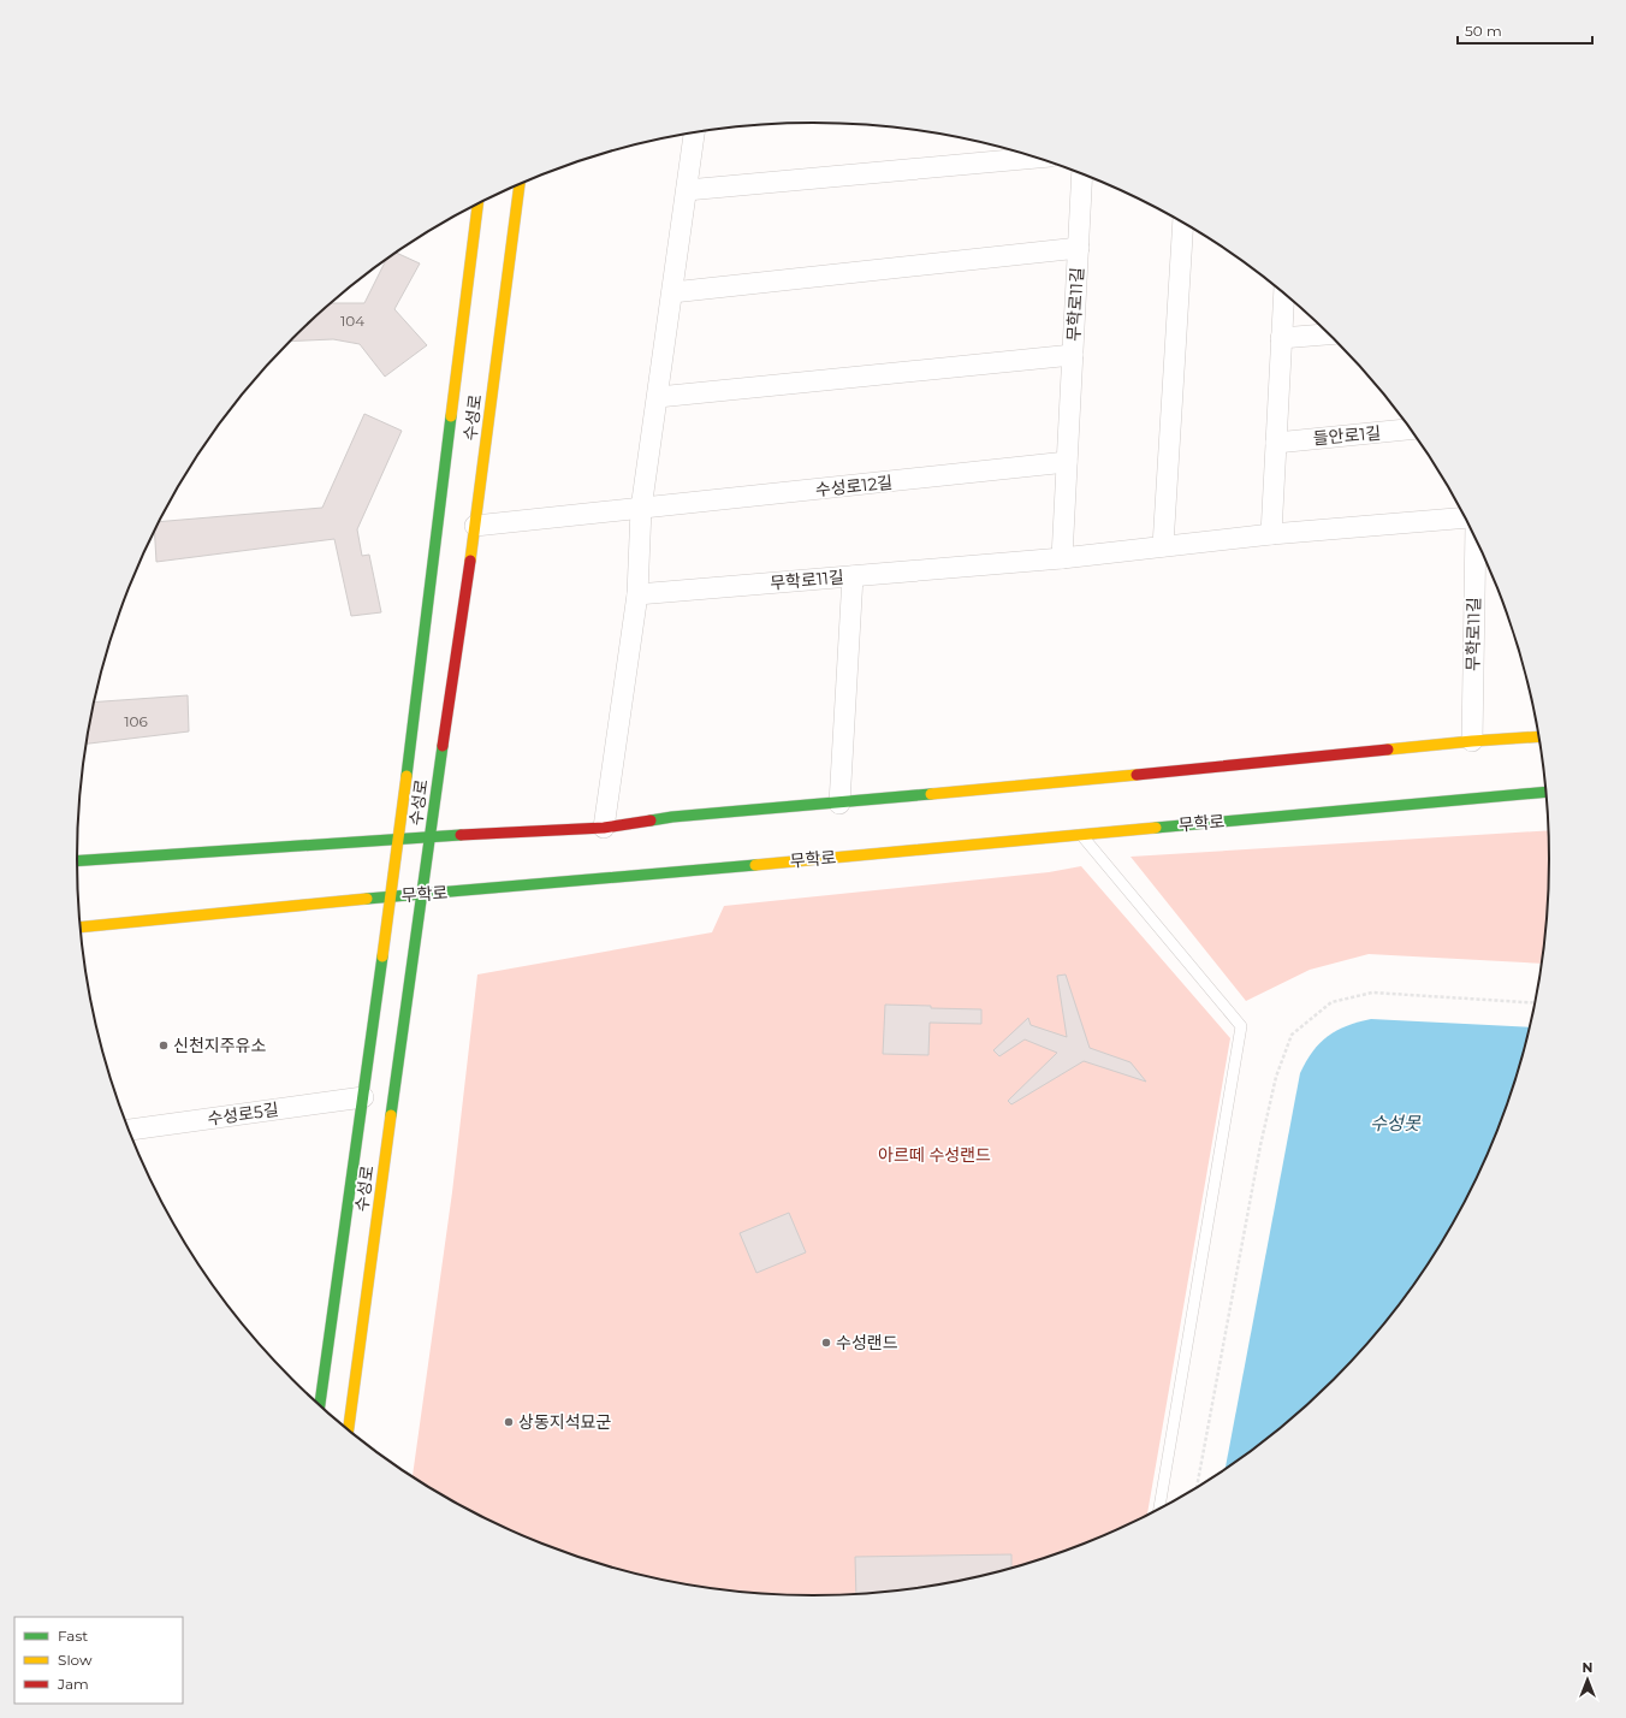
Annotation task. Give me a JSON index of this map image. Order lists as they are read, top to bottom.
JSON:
{
  "streets": {
    "main road": ["수성로", "무학로"],
    "street": [
      "무학로11길",
      "들안로1길",
      "수성로12길",
      "수성로5길"
    ]
  },
  "crossings": [
    ["무학로11길", "수성로12길"],
    ["수성로", "수성로12길"],
    ["수성로", "무학로"],
    ["수성로", "수성로5길"]
  ],
  "water": ["수성못"],
  "parks": ["아르떼 수성랜드"],
  "places": ["신천지주유소", "수성랜드", "상동지석묘군"],
  "house_numbers": ["104", "106"],
  "legend": ["Fast", "Slow", "Jam"],
  "scale_bar": "50 m",
  "north": "top"
}
